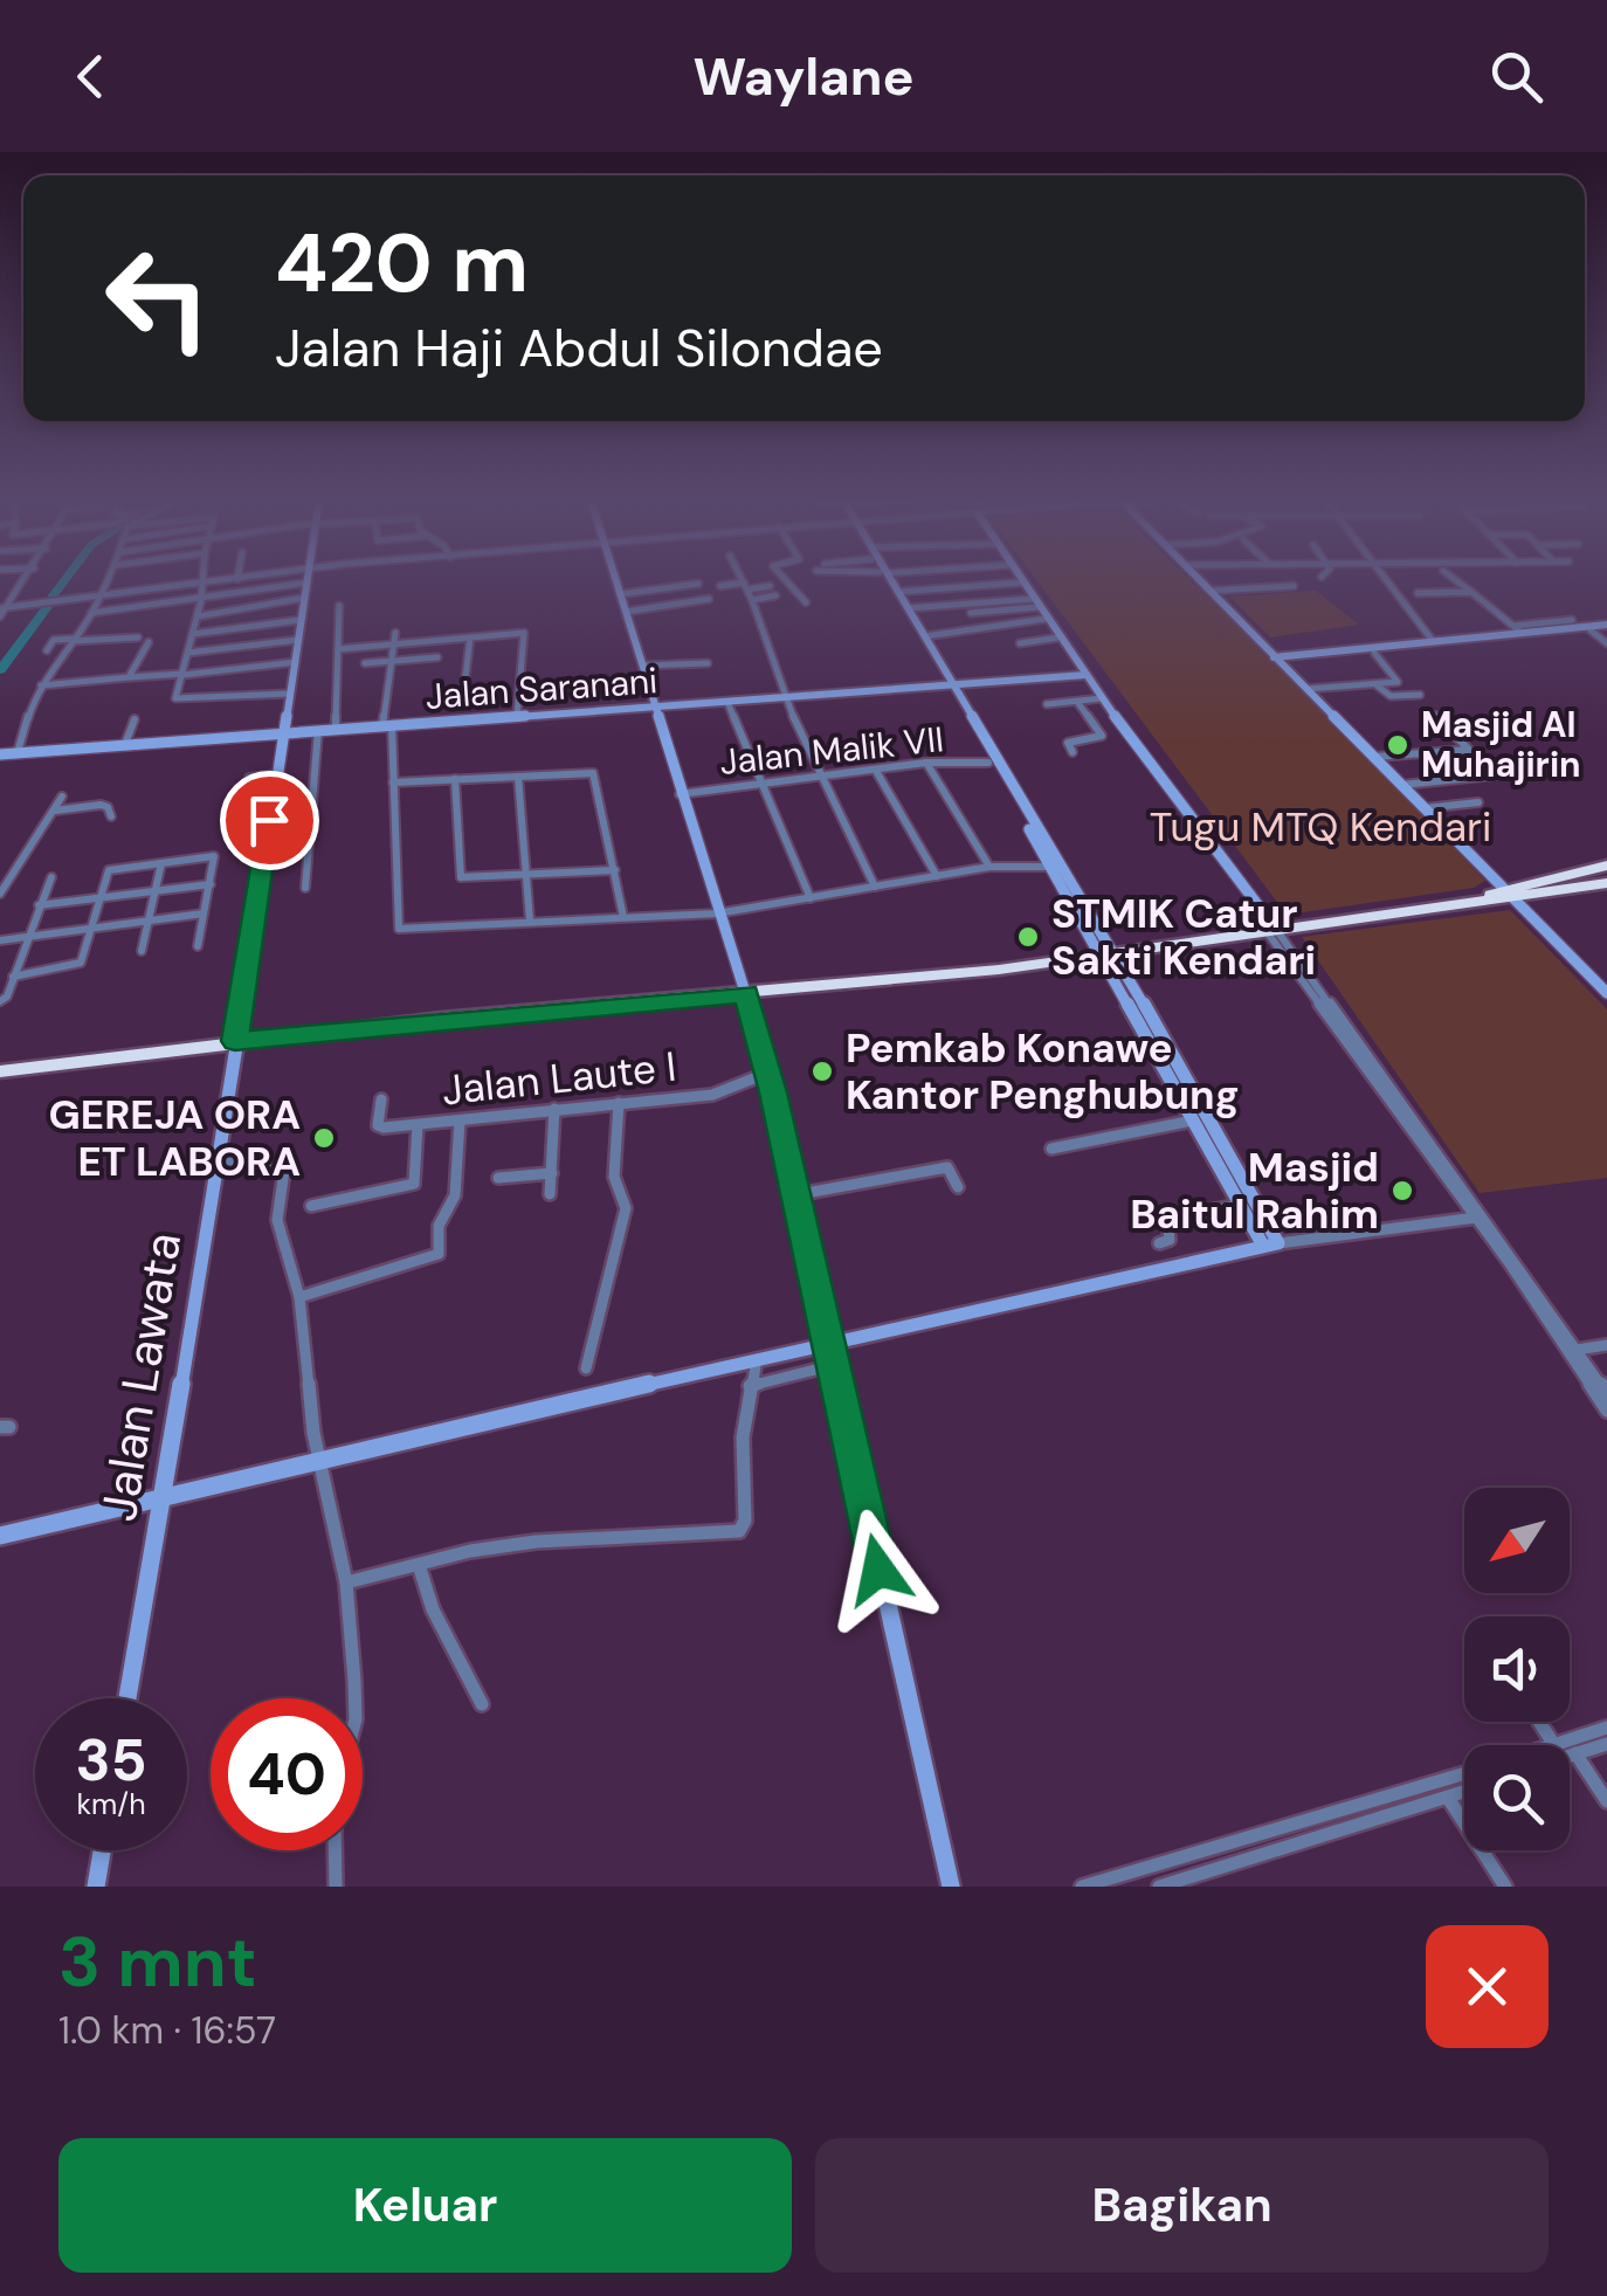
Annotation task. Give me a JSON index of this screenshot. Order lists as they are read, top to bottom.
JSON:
{
  "streets": {
    "street": [
      "Jalan Saranani",
      "Jalan Malik VII",
      "Jalan Laute I",
      "Jalan Lawata"
    ]
  },
  "crossings": [
    ["Jalan Saranani", "Jalan Lawata"]
  ],
  "parks": ["Tugu MTQ Kendari"],
  "places": [
    "Masjid Al Muhajirin",
    "STMIK Catur Sakti Kendari",
    "Pemkab Konawe Kantor Penghubung",
    "GEREJA ORA ET LABORA",
    "Masjid Baitul Rahim"
  ],
  "north": "bottom left",
  "page": {
    "header": "Waylane",
    "turn": ["420 m", "Jalan Haji Abdul Silondae"],
    "speed": "35 km/h",
    "limit": "40",
    "heading": ["3 mnt", "1.0 km · 16:57"],
    "buttons": ["Keluar", "Bagikan"]
  }
}
